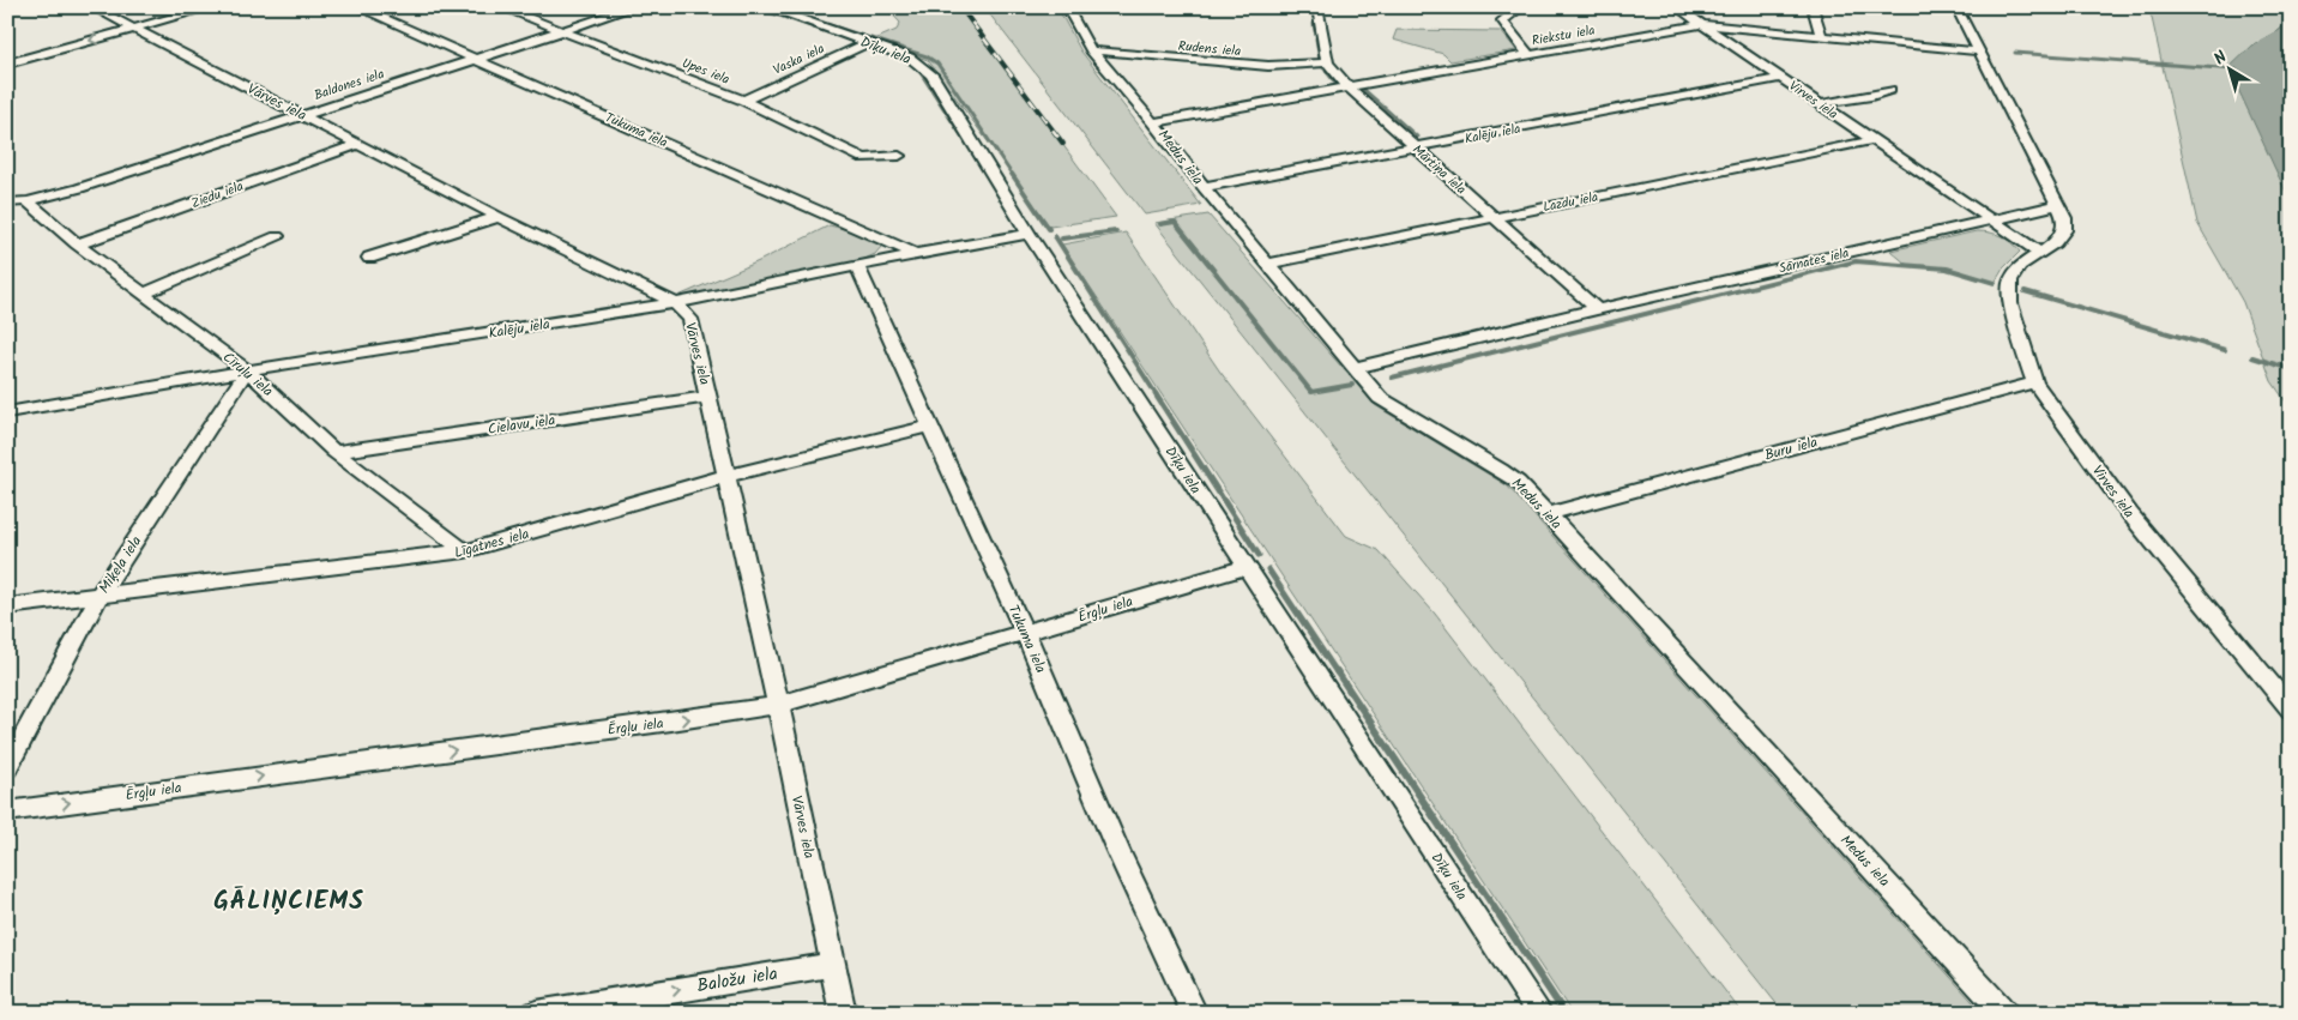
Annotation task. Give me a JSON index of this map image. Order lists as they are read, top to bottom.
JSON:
{
  "streets": {
    "street": [
      "Riekstu iela",
      "Rudens iela",
      "Dīķu iela",
      "Vaska iela",
      "Upes iela",
      "Baldones iela",
      "Virves iela",
      "Vārves iela",
      "Tukuma iela",
      "Kalēju iela",
      "Medus iela",
      "Mārtiņa iela",
      "Ziedu iela",
      "Lazdu iela",
      "Sārnates iela",
      "Cīruļu iela",
      "Cielavu iela",
      "Buru iela",
      "Līgatnes iela",
      "Miķeļa iela",
      "Ērgļu iela",
      "Baložu iela"
    ]
  },
  "crossings": [
    ["Riekstu iela", "Virves iela"],
    ["Riekstu iela", "Medus iela"],
    ["Riekstu iela", "Mārtiņa iela"],
    ["Rudens iela", "Medus iela"],
    ["Rudens iela", "Mārtiņa iela"],
    ["Dīķu iela", "Vaska iela"],
    ["Dīķu iela", "Kalēju iela"],
    ["Dīķu iela", "Ērgļu iela"],
    ["Vaska iela", "Upes iela"],
    ["Upes iela", "Baldones iela"],
    ["Baldones iela", "Vārves iela"],
    ["Baldones iela", "Tukuma iela"],
    ["Baldones iela", "Cīruļu iela"],
    ["Virves iela", "Kalēju iela"],
    ["Virves iela", "Lazdu iela"],
    ["Virves iela", "Sārnates iela"],
    ["Virves iela", "Buru iela"],
    ["Vārves iela", "Kalēju iela"],
    ["Vārves iela", "Ziedu iela"],
    ["Vārves iela", "Cielavu iela"],
    ["Vārves iela", "Līgatnes iela"],
    ["Vārves iela", "Ērgļu iela"],
    ["Vārves iela", "Baložu iela"],
    ["Tukuma iela", "Kalēju iela"],
    ["Tukuma iela", "Līgatnes iela"],
    ["Tukuma iela", "Ērgļu iela"],
    ["Kalēju iela", "Medus iela"],
    ["Kalēju iela", "Mārtiņa iela"],
    ["Kalēju iela", "Cīruļu iela"],
    ["Kalēju iela", "Miķeļa iela"],
    ["Medus iela", "Lazdu iela"],
    ["Medus iela", "Sārnates iela"],
    ["Medus iela", "Buru iela"],
    ["Mārtiņa iela", "Lazdu iela"],
    ["Mārtiņa iela", "Sārnates iela"],
    ["Ziedu iela", "Cīruļu iela"],
    ["Cīruļu iela", "Cielavu iela"],
    ["Cīruļu iela", "Līgatnes iela"],
    ["Cīruļu iela", "Miķeļa iela"],
    ["Līgatnes iela", "Miķeļa iela"]
  ],
  "one_way": ["Ērgļu iela", "Baložu iela"],
  "districts": ["GĀLIŅCIEMS"],
  "north": "top left"
}
